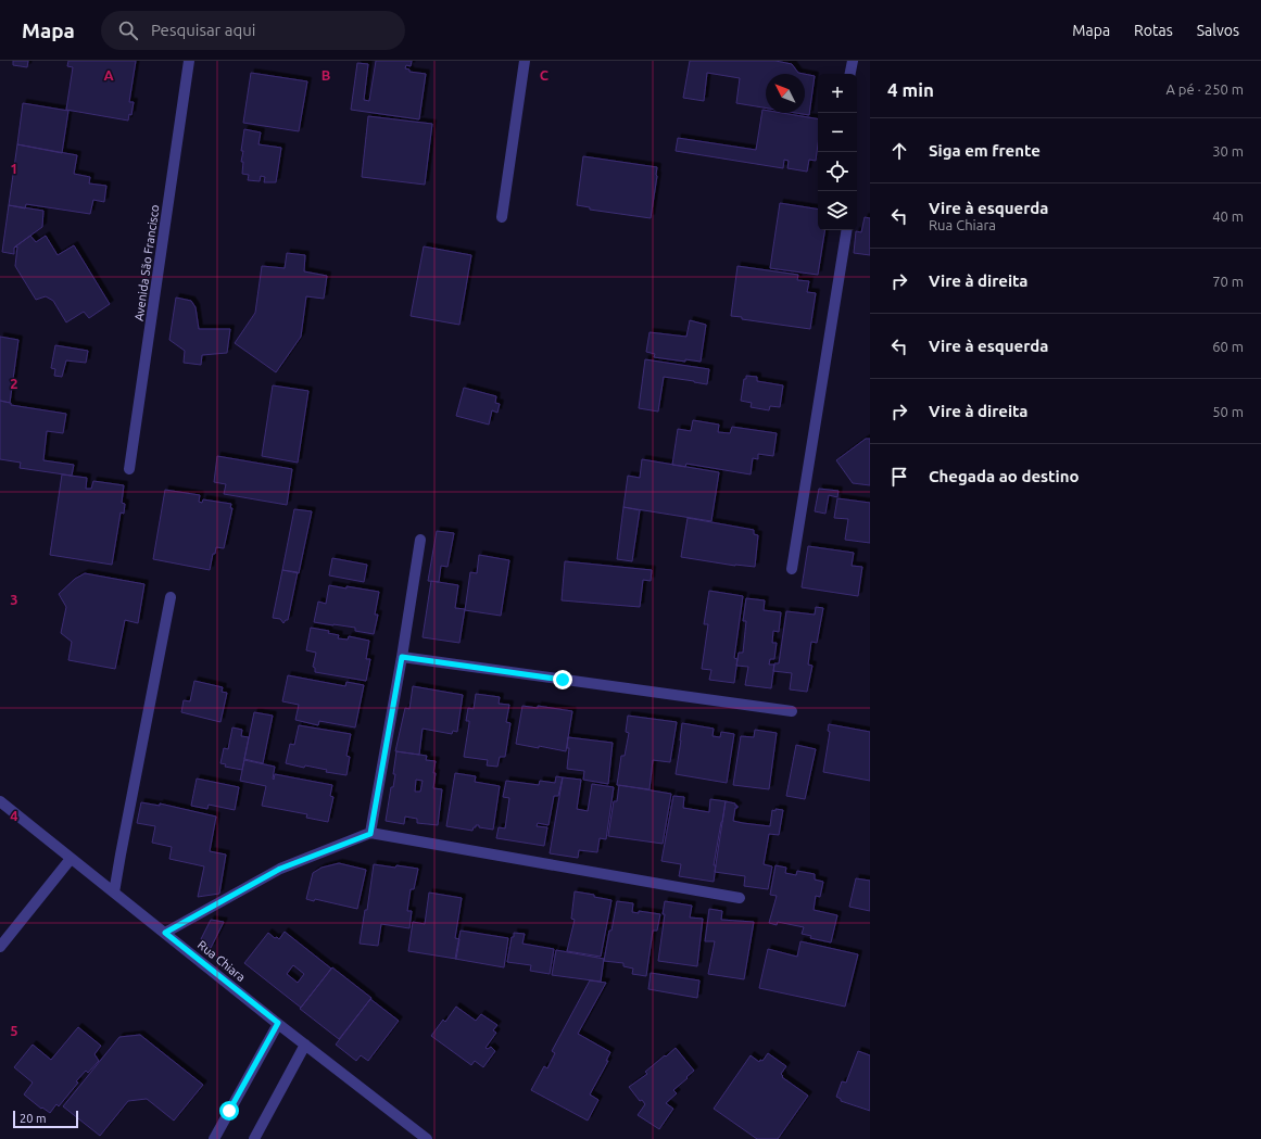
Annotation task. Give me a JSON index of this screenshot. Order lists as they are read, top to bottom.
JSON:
{
  "streets": {
    "street": ["Avenida São Francisco", "Rua Chiara"]
  },
  "scale_bar": "20 m",
  "north": "top left",
  "page": {
    "header": "Mapa",
    "search": "Pesquisar aqui",
    "nav": ["Mapa", "Rotas", "Salvos"],
    "heading": ["4 min", "A pé · 250 m"],
    "map_buttons": ["+", "−"],
    "list": [
      ["Siga em frente", "30 m"],
      ["Vire à esquerda", "Rua Chiara", "40 m"],
      ["Vire à direita", "70 m"],
      ["Vire à esquerda", "60 m"],
      ["Vire à direita", "50 m"],
      "Chegada ao destino"
    ],
    "scale": "20 m"
  },
  "grid": {
    "columns": ["A", "B", "C"],
    "rows": [
      "1",
      "2",
      "3",
      "4",
      "5"
    ]
  }
}
